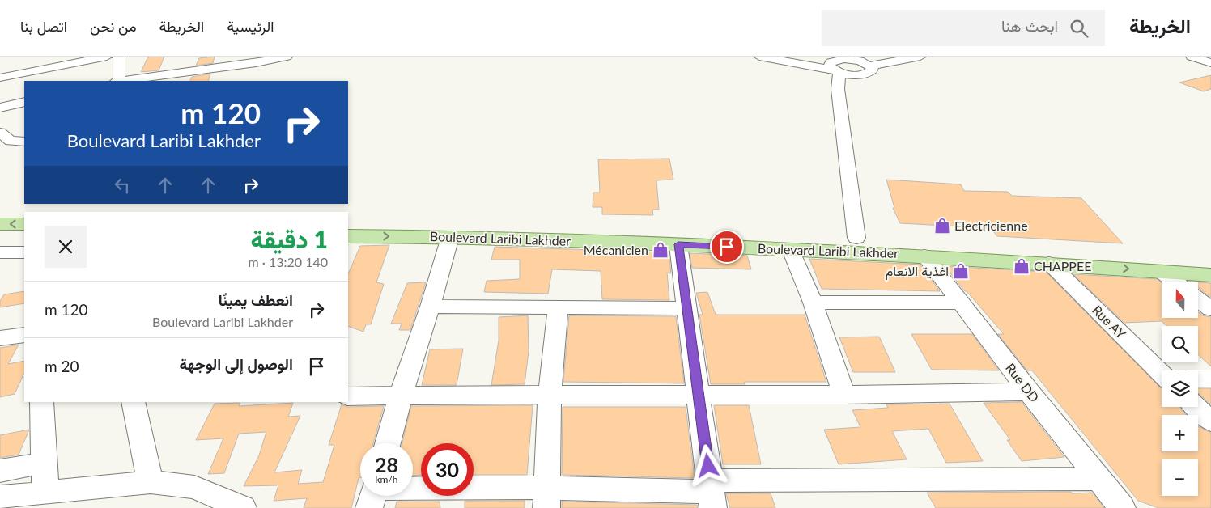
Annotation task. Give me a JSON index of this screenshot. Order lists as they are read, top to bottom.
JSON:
{
  "streets": {
    "main road": ["Boulevard Laribi Lakhder"],
    "street": ["Rue AY", "Rue DD"]
  },
  "crossings": [
    ["Boulevard Laribi Lakhder", "Rue AY"],
    ["Boulevard Laribi Lakhder", "Rue DD"]
  ],
  "places": {
    "shop": [
      "Electricienne",
      "Mécanicien",
      "CHAPPEE",
      "اغذية الانعام"
    ]
  },
  "north": "top",
  "page": {
    "header": "الخريطة",
    "search": "ابحث هنا",
    "nav": [
      "الرئيسية",
      "الخريطة",
      "من نحن",
      "اتصل بنا"
    ],
    "turn": ["120 m", "Boulevard Laribi Lakhder"],
    "heading": ["1 دقيقة", "140 m · 13:20"],
    "list": [
      {
        "name": "انعطف يمينًا",
        "note": "Boulevard Laribi Lakhder",
        "value": "120 m"
      },
      {
        "name": "الوصول إلى الوجهة",
        "value": "20 m"
      }
    ],
    "map_buttons": ["+", "−"],
    "speed": "28 km/h",
    "limit": "30"
  }
}
